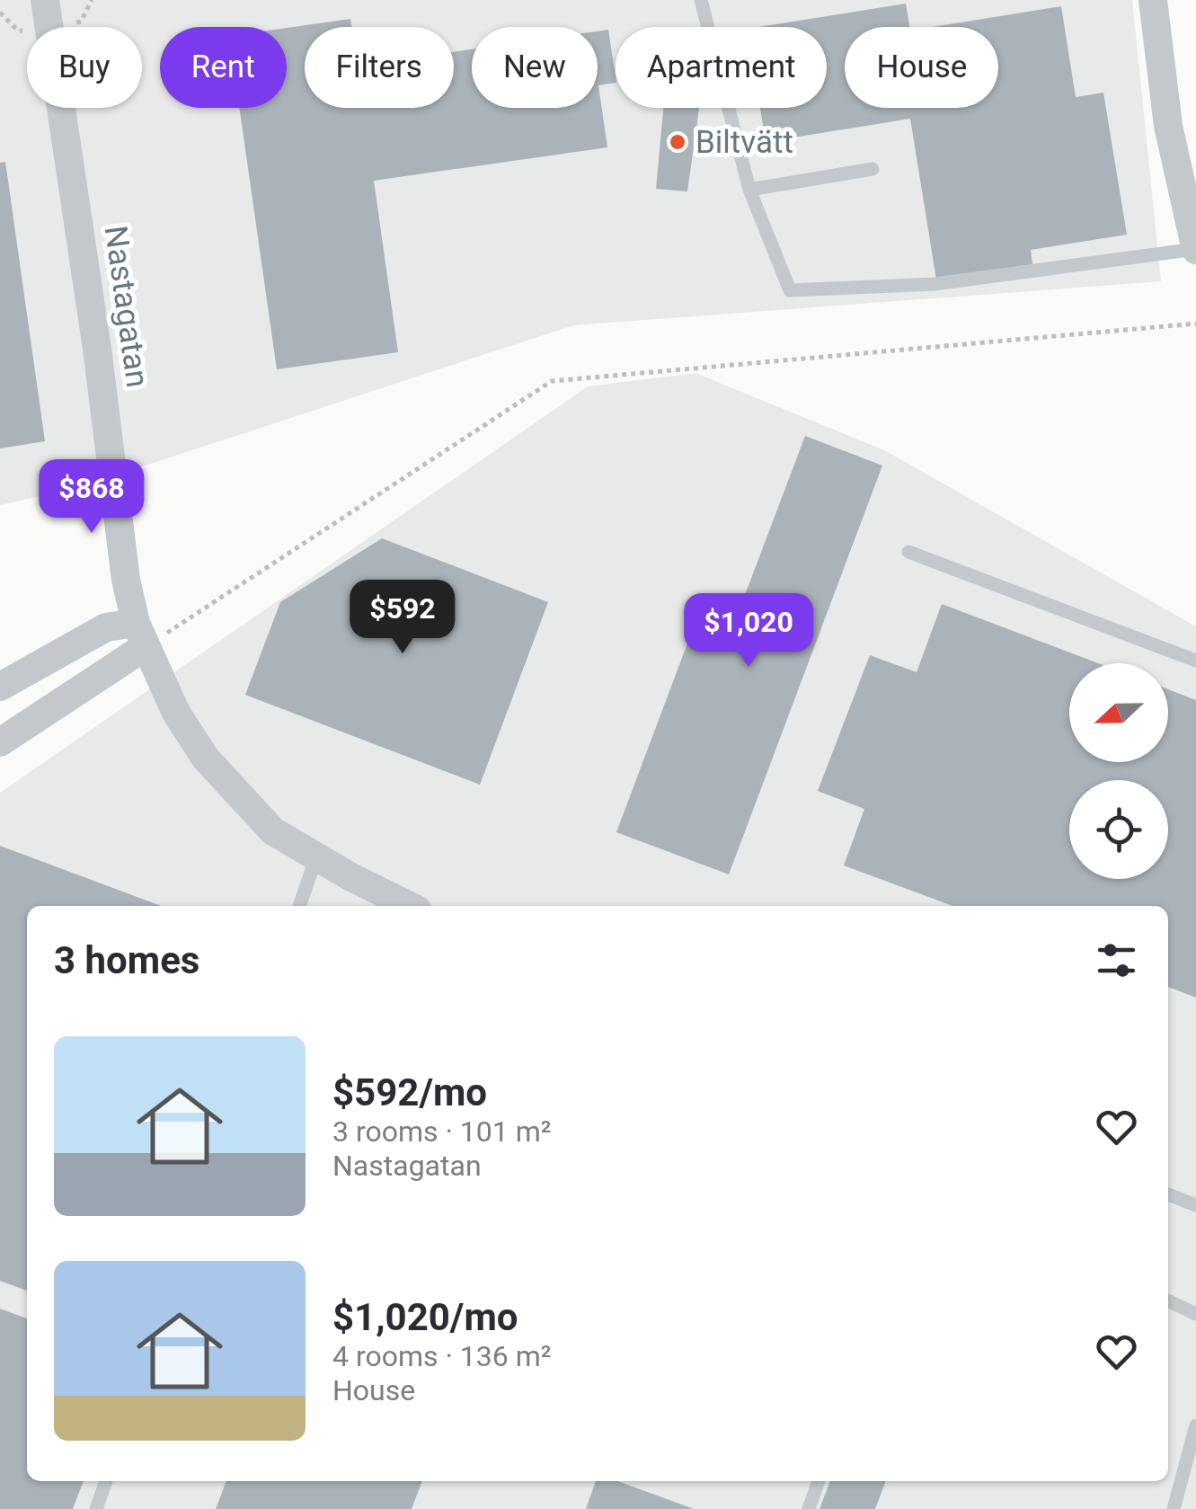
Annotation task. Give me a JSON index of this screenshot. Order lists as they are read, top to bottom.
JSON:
{
  "streets": {
    "street": ["Nastagatan"]
  },
  "places": ["Biltvätt"],
  "north": "left",
  "page": {
    "chip": [
      "Buy",
      "Rent",
      "Filters",
      "New",
      "Apartment",
      "House"
    ],
    "price": ["$868", "$592", "$1,020"],
    "heading": "3 homes",
    "list": [
      {
        "name": "$592/mo",
        "note": "3 rooms · 101 m² · Nastagatan"
      },
      {
        "name": "$1,020/mo",
        "note": "4 rooms · 136 m² · House"
      }
    ]
  }
}
